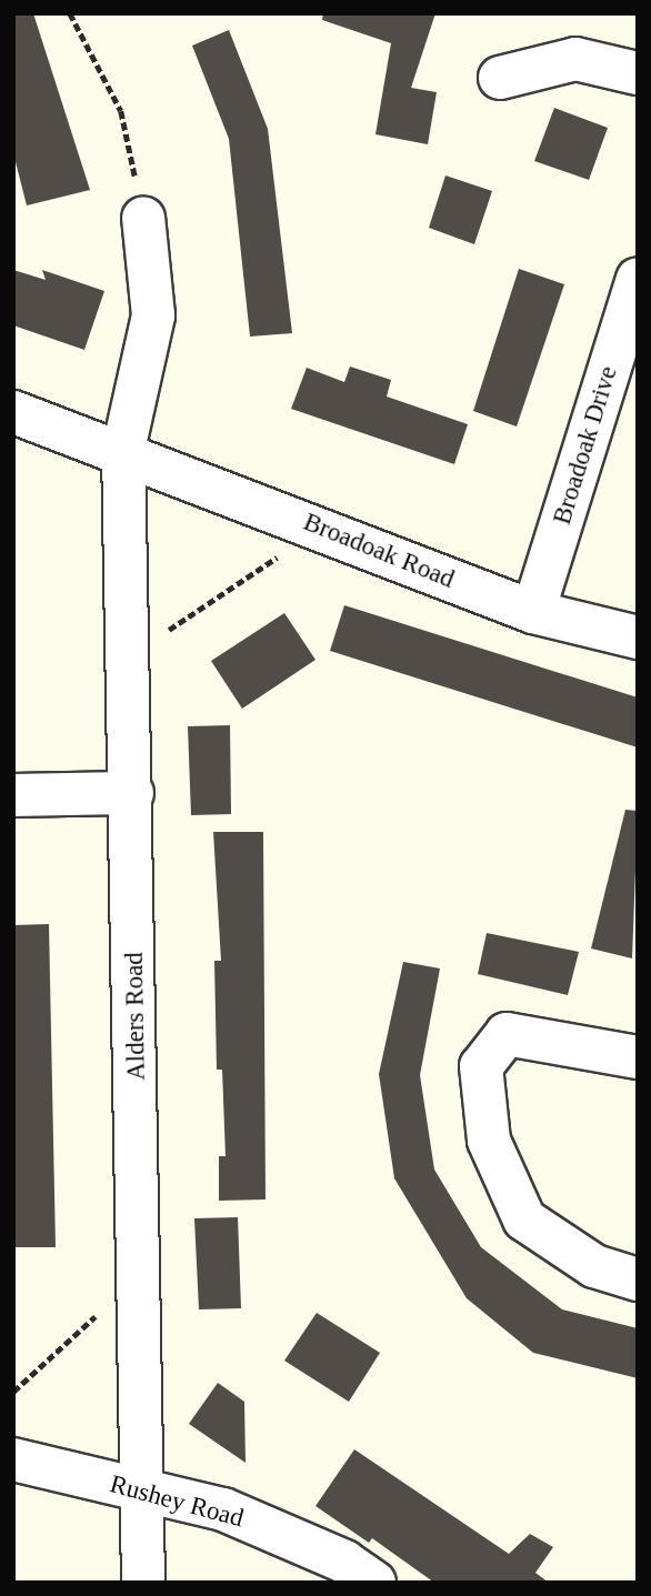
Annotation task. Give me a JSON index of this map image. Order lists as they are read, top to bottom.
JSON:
{
  "streets": {
    "street": [
      "Broadoak Drive",
      "Broadoak Road",
      "Alders Road",
      "Rushey Road"
    ]
  },
  "crossings": [
    ["Broadoak Drive", "Broadoak Road"],
    ["Broadoak Road", "Alders Road"],
    ["Alders Road", "Rushey Road"]
  ]
}
